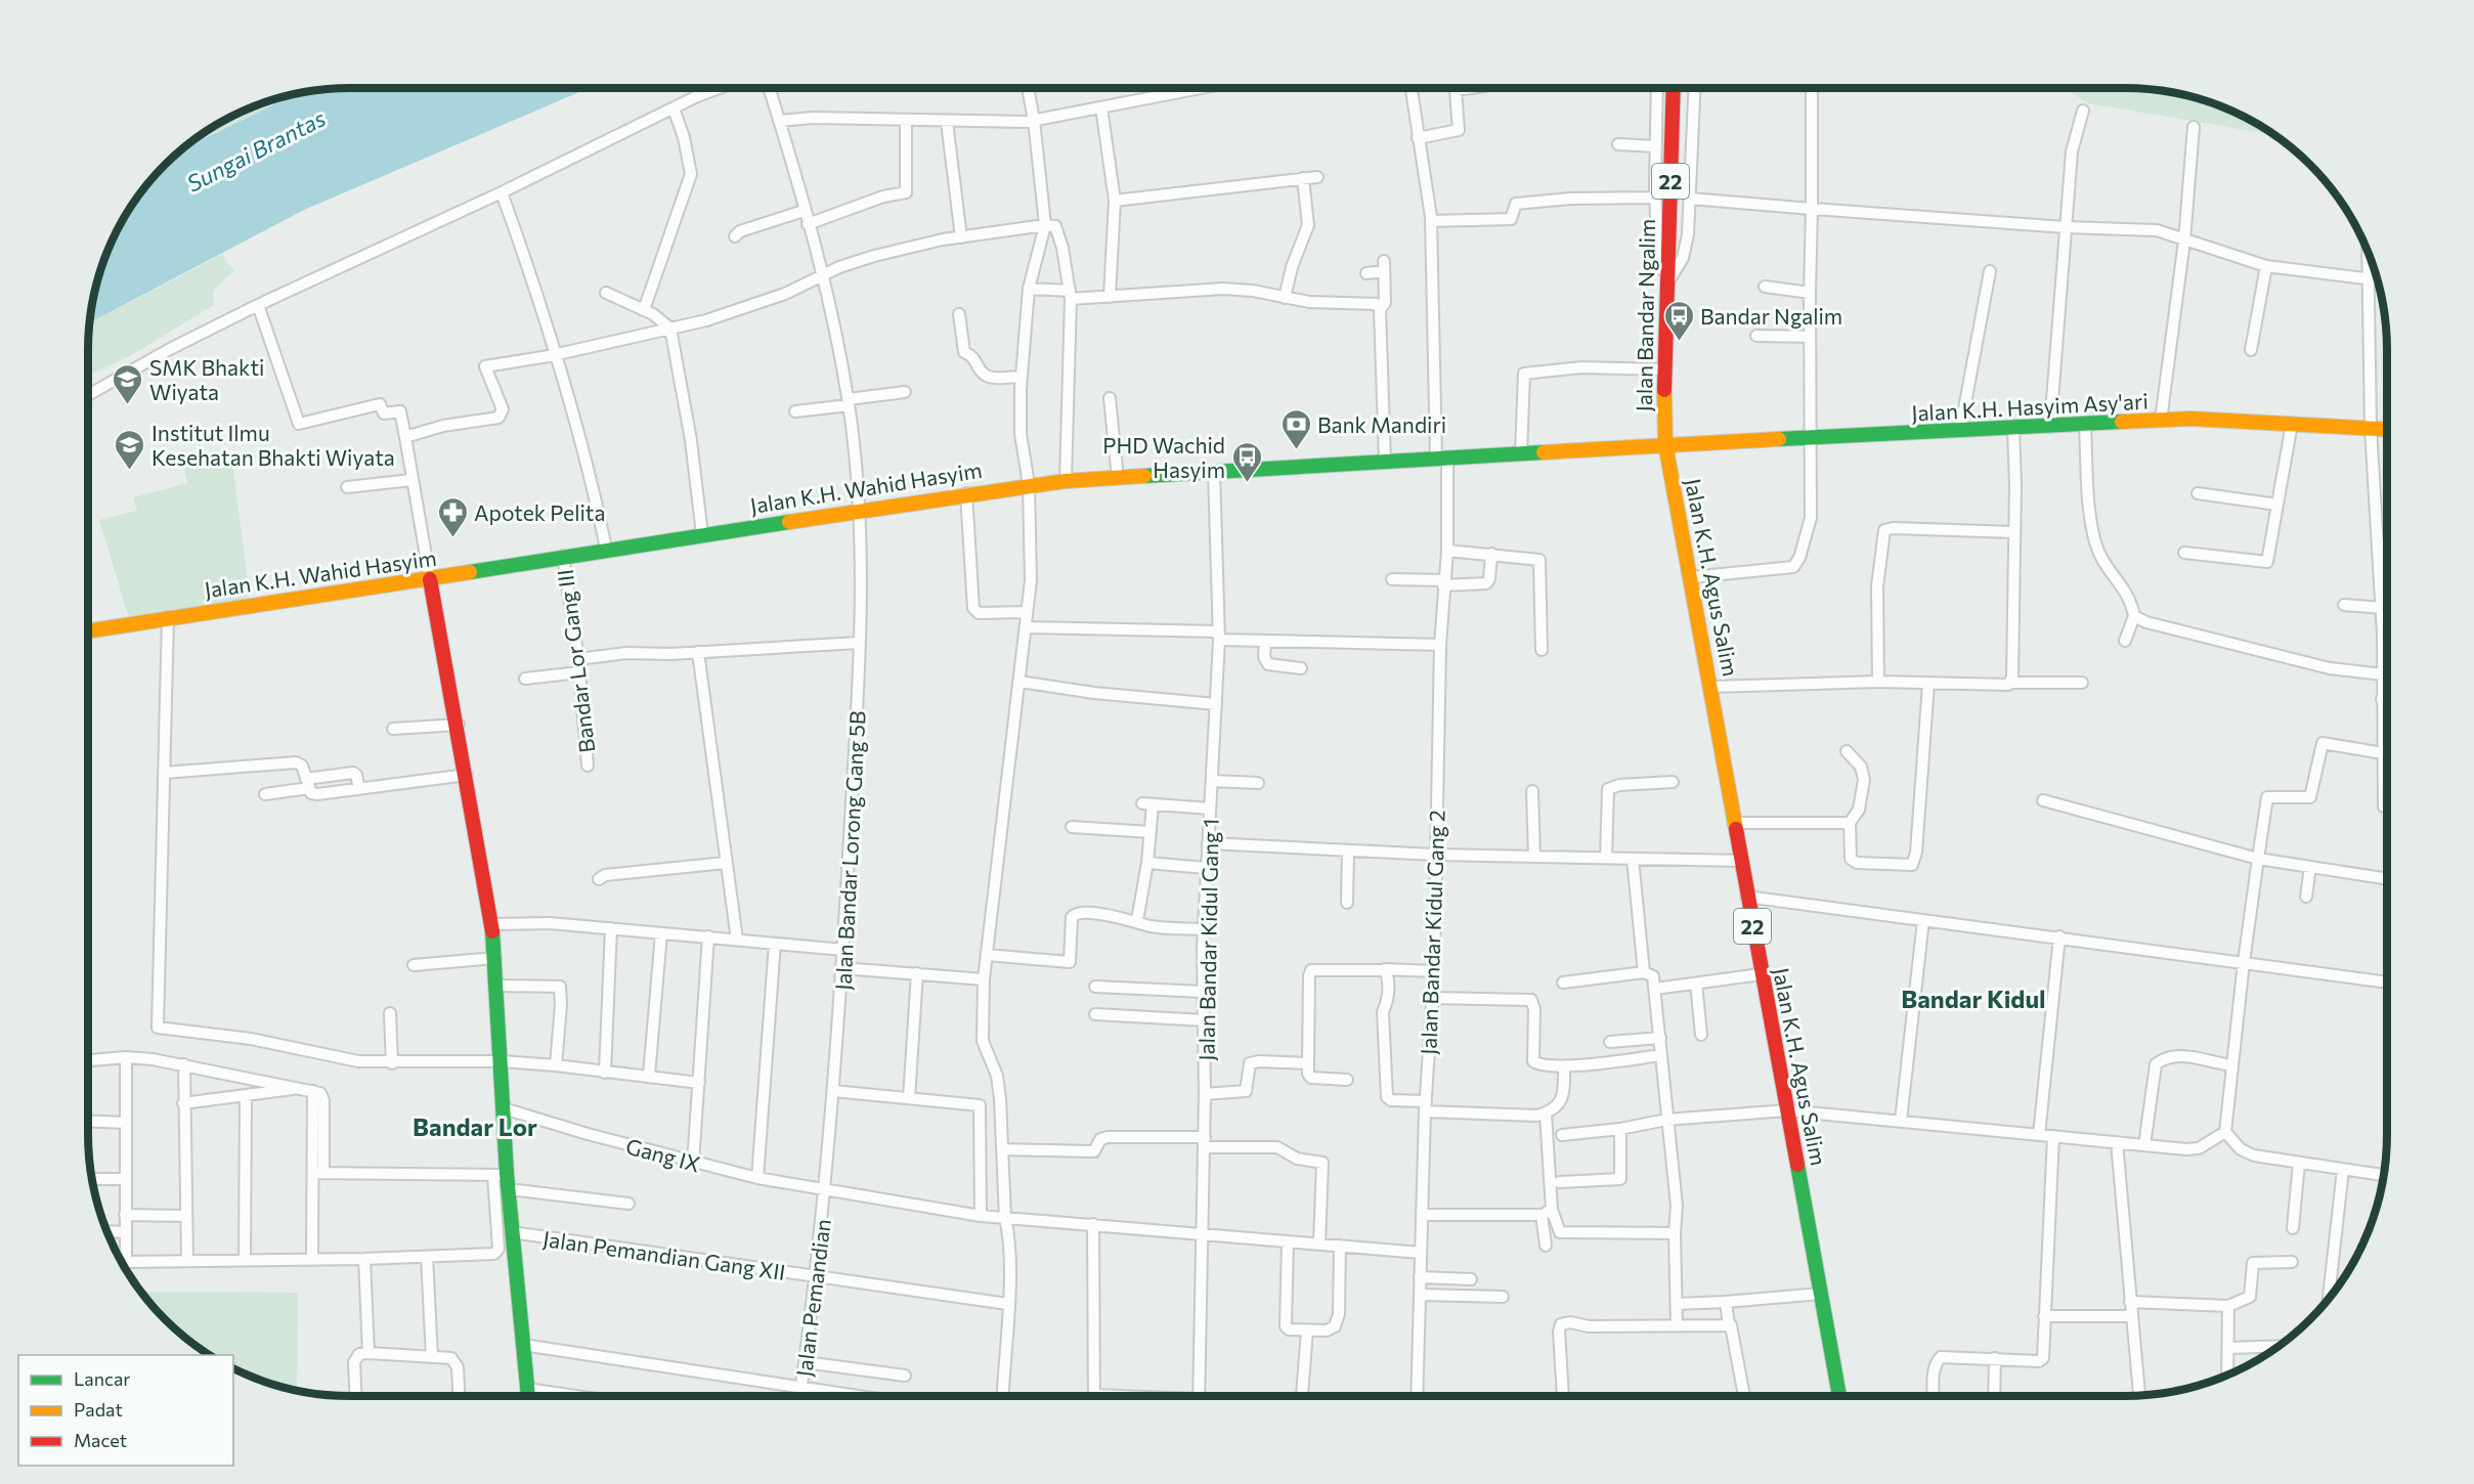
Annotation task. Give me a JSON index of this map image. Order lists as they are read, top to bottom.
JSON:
{
  "streets": {
    "main road": [
      "22",
      "Jalan Bandar Ngalim",
      "Jalan K.H. Hasyim Asy'ari",
      "Jalan K.H. Wahid Hasyim",
      "Jalan K.H. Agus Salim"
    ],
    "street": [
      "Bandar Lor Gang III",
      "Jalan Bandar Lorong Gang 5B",
      "Jalan Bandar Kidul Gang 2",
      "Jalan Bandar Kidul Gang 1",
      "Gang IX",
      "Jalan Pemandian Gang XII",
      "Jalan Pemandian"
    ]
  },
  "crossings": [
    ["Jalan Bandar Ngalim", "Jalan K.H. Hasyim Asy'ari"],
    ["Jalan Bandar Ngalim", "Jalan K.H. Wahid Hasyim"],
    ["Jalan Bandar Ngalim", "Jalan K.H. Agus Salim"],
    ["Jalan K.H. Hasyim Asy'ari", "Jalan K.H. Wahid Hasyim"],
    ["Jalan K.H. Hasyim Asy'ari", "Jalan K.H. Agus Salim"],
    ["Jalan K.H. Wahid Hasyim", "Jalan K.H. Agus Salim"],
    ["Jalan K.H. Wahid Hasyim", "Bandar Lor Gang III"],
    ["Jalan K.H. Wahid Hasyim", "Jalan Bandar Lorong Gang 5B"],
    ["Jalan K.H. Wahid Hasyim", "Jalan Bandar Kidul Gang 2"],
    ["Jalan K.H. Wahid Hasyim", "Jalan Bandar Kidul Gang 1"],
    ["Jalan Bandar Lorong Gang 5B", "Gang IX"],
    ["Jalan Bandar Lorong Gang 5B", "Jalan Pemandian"],
    ["Jalan Bandar Kidul Gang 2", "Gang IX"],
    ["Jalan Bandar Kidul Gang 1", "Gang IX"],
    ["Gang IX", "Jalan Pemandian"],
    ["Jalan Pemandian Gang XII", "Jalan Pemandian"]
  ],
  "districts": ["Bandar Kidul", "Bandar Lor"],
  "water": ["Sungai Brantas"],
  "places": {
    "bus stop": ["Bandar Ngalim", "PHD Wachid Hasyim"],
    "school or university": ["SMK Bhakti Wiyata", "Institut Ilmu Kesehatan Bhakti Wiyata"],
    "bank": ["Bank Mandiri"],
    "pharmacy": ["Apotek Pelita"]
  },
  "legend": ["Lancar", "Padat", "Macet"]
}
